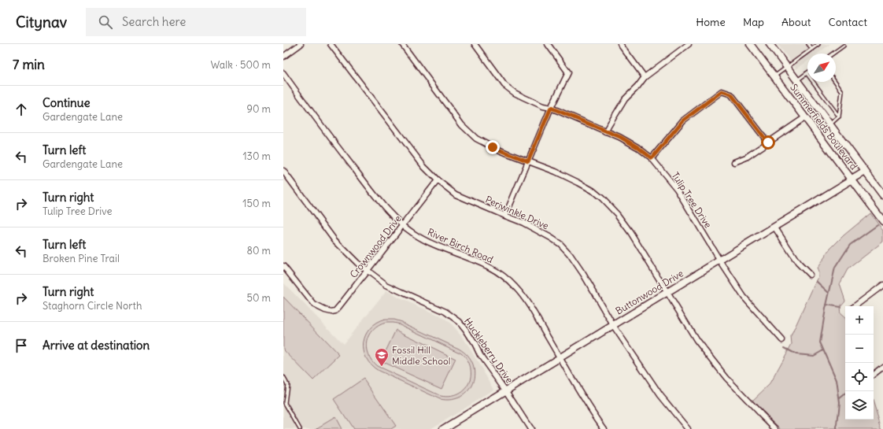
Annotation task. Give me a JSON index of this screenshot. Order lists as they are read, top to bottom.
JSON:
{
  "streets": {
    "street": [
      "Summerfields Boulevard",
      "Tulip Tree Drive",
      "Periwinkle Drive",
      "River Birch Road",
      "Crownwood Drive",
      "Buttonwood Drive",
      "Huckleberry Drive"
    ]
  },
  "crossings": [
    ["Summerfields Boulevard", "Buttonwood Drive"],
    ["Tulip Tree Drive", "Buttonwood Drive"],
    ["Periwinkle Drive", "Crownwood Drive"],
    ["Periwinkle Drive", "Buttonwood Drive"],
    ["River Birch Road", "Crownwood Drive"],
    ["River Birch Road", "Buttonwood Drive"],
    ["Crownwood Drive", "Huckleberry Drive"],
    ["Buttonwood Drive", "Huckleberry Drive"]
  ],
  "places": {
    "school or university": ["Fossil Hill Middle School"]
  },
  "north": "top right",
  "page": {
    "header": "Citynav",
    "search": "Search here",
    "nav": [
      "Home",
      "Map",
      "About",
      "Contact"
    ],
    "heading": ["7 min", "Walk · 500 m"],
    "list": [
      ["Continue", "Gardengate Lane", "90 m"],
      ["Turn left", "Gardengate Lane", "130 m"],
      ["Turn right", "Tulip Tree Drive", "150 m"],
      ["Turn left", "Broken Pine Trail", "80 m"],
      ["Turn right", "Staghorn Circle North", "50 m"],
      "Arrive at destination"
    ],
    "map_buttons": ["+", "−"]
  }
}
